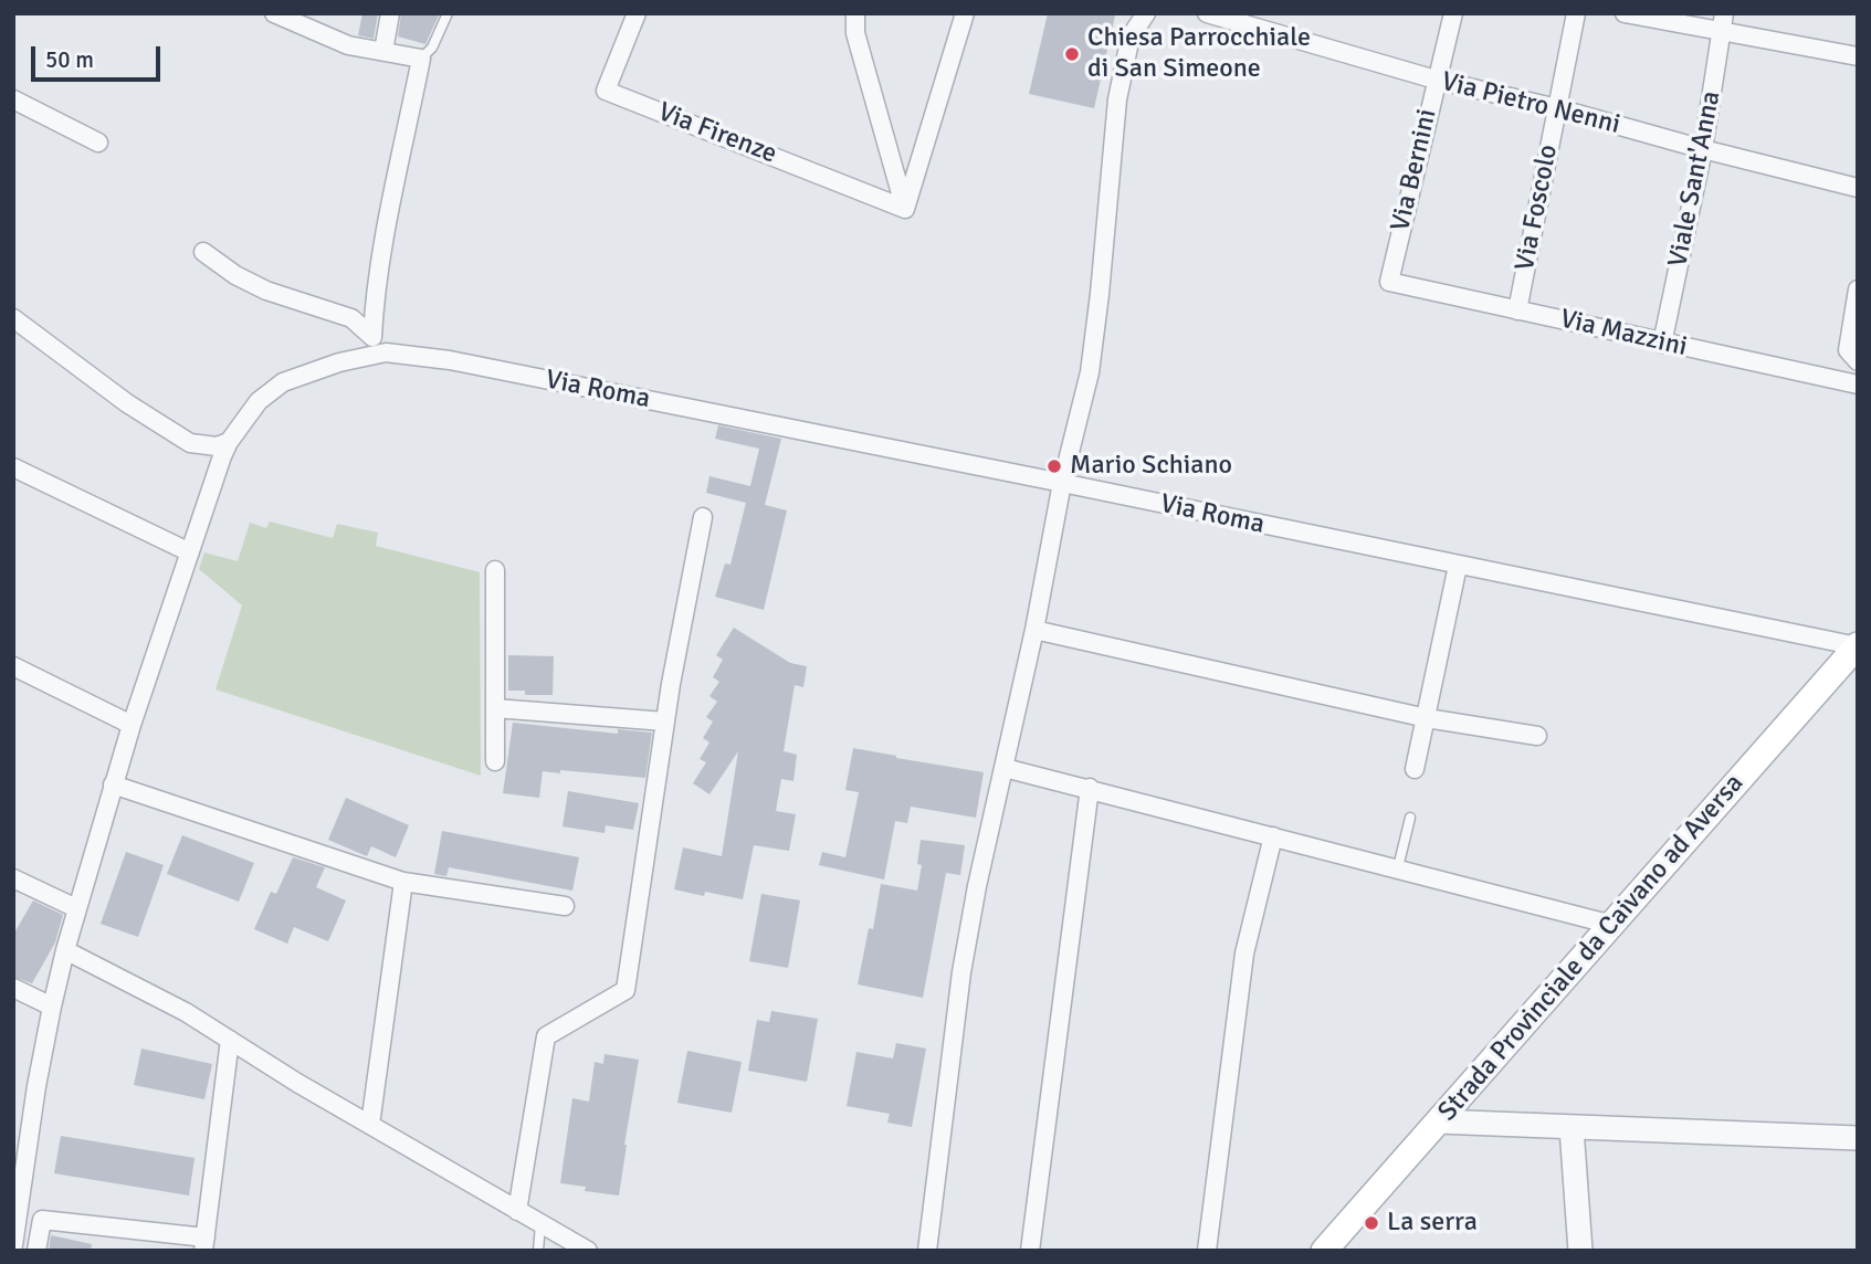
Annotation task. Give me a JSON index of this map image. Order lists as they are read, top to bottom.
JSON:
{
  "streets": {
    "main road": ["Strada Provinciale da Caivano ad Aversa"],
    "street": [
      "Via Pietro Nenni",
      "Via Firenze",
      "Via Bernini",
      "Viale Sant'Anna",
      "Via Foscolo",
      "Via Mazzini",
      "Via Roma"
    ]
  },
  "crossings": [
    ["Via Pietro Nenni", "Via Bernini"],
    ["Via Pietro Nenni", "Viale Sant'Anna"],
    ["Via Pietro Nenni", "Via Foscolo"],
    ["Via Bernini", "Via Mazzini"],
    ["Viale Sant'Anna", "Via Mazzini"],
    ["Via Foscolo", "Via Mazzini"],
    ["Via Roma", "Strada Provinciale da Caivano ad Aversa"]
  ],
  "places": ["Chiesa Parrocchiale di San Simeone", "Mario Schiano", "La serra"],
  "scale_bar": "50 m"
}
